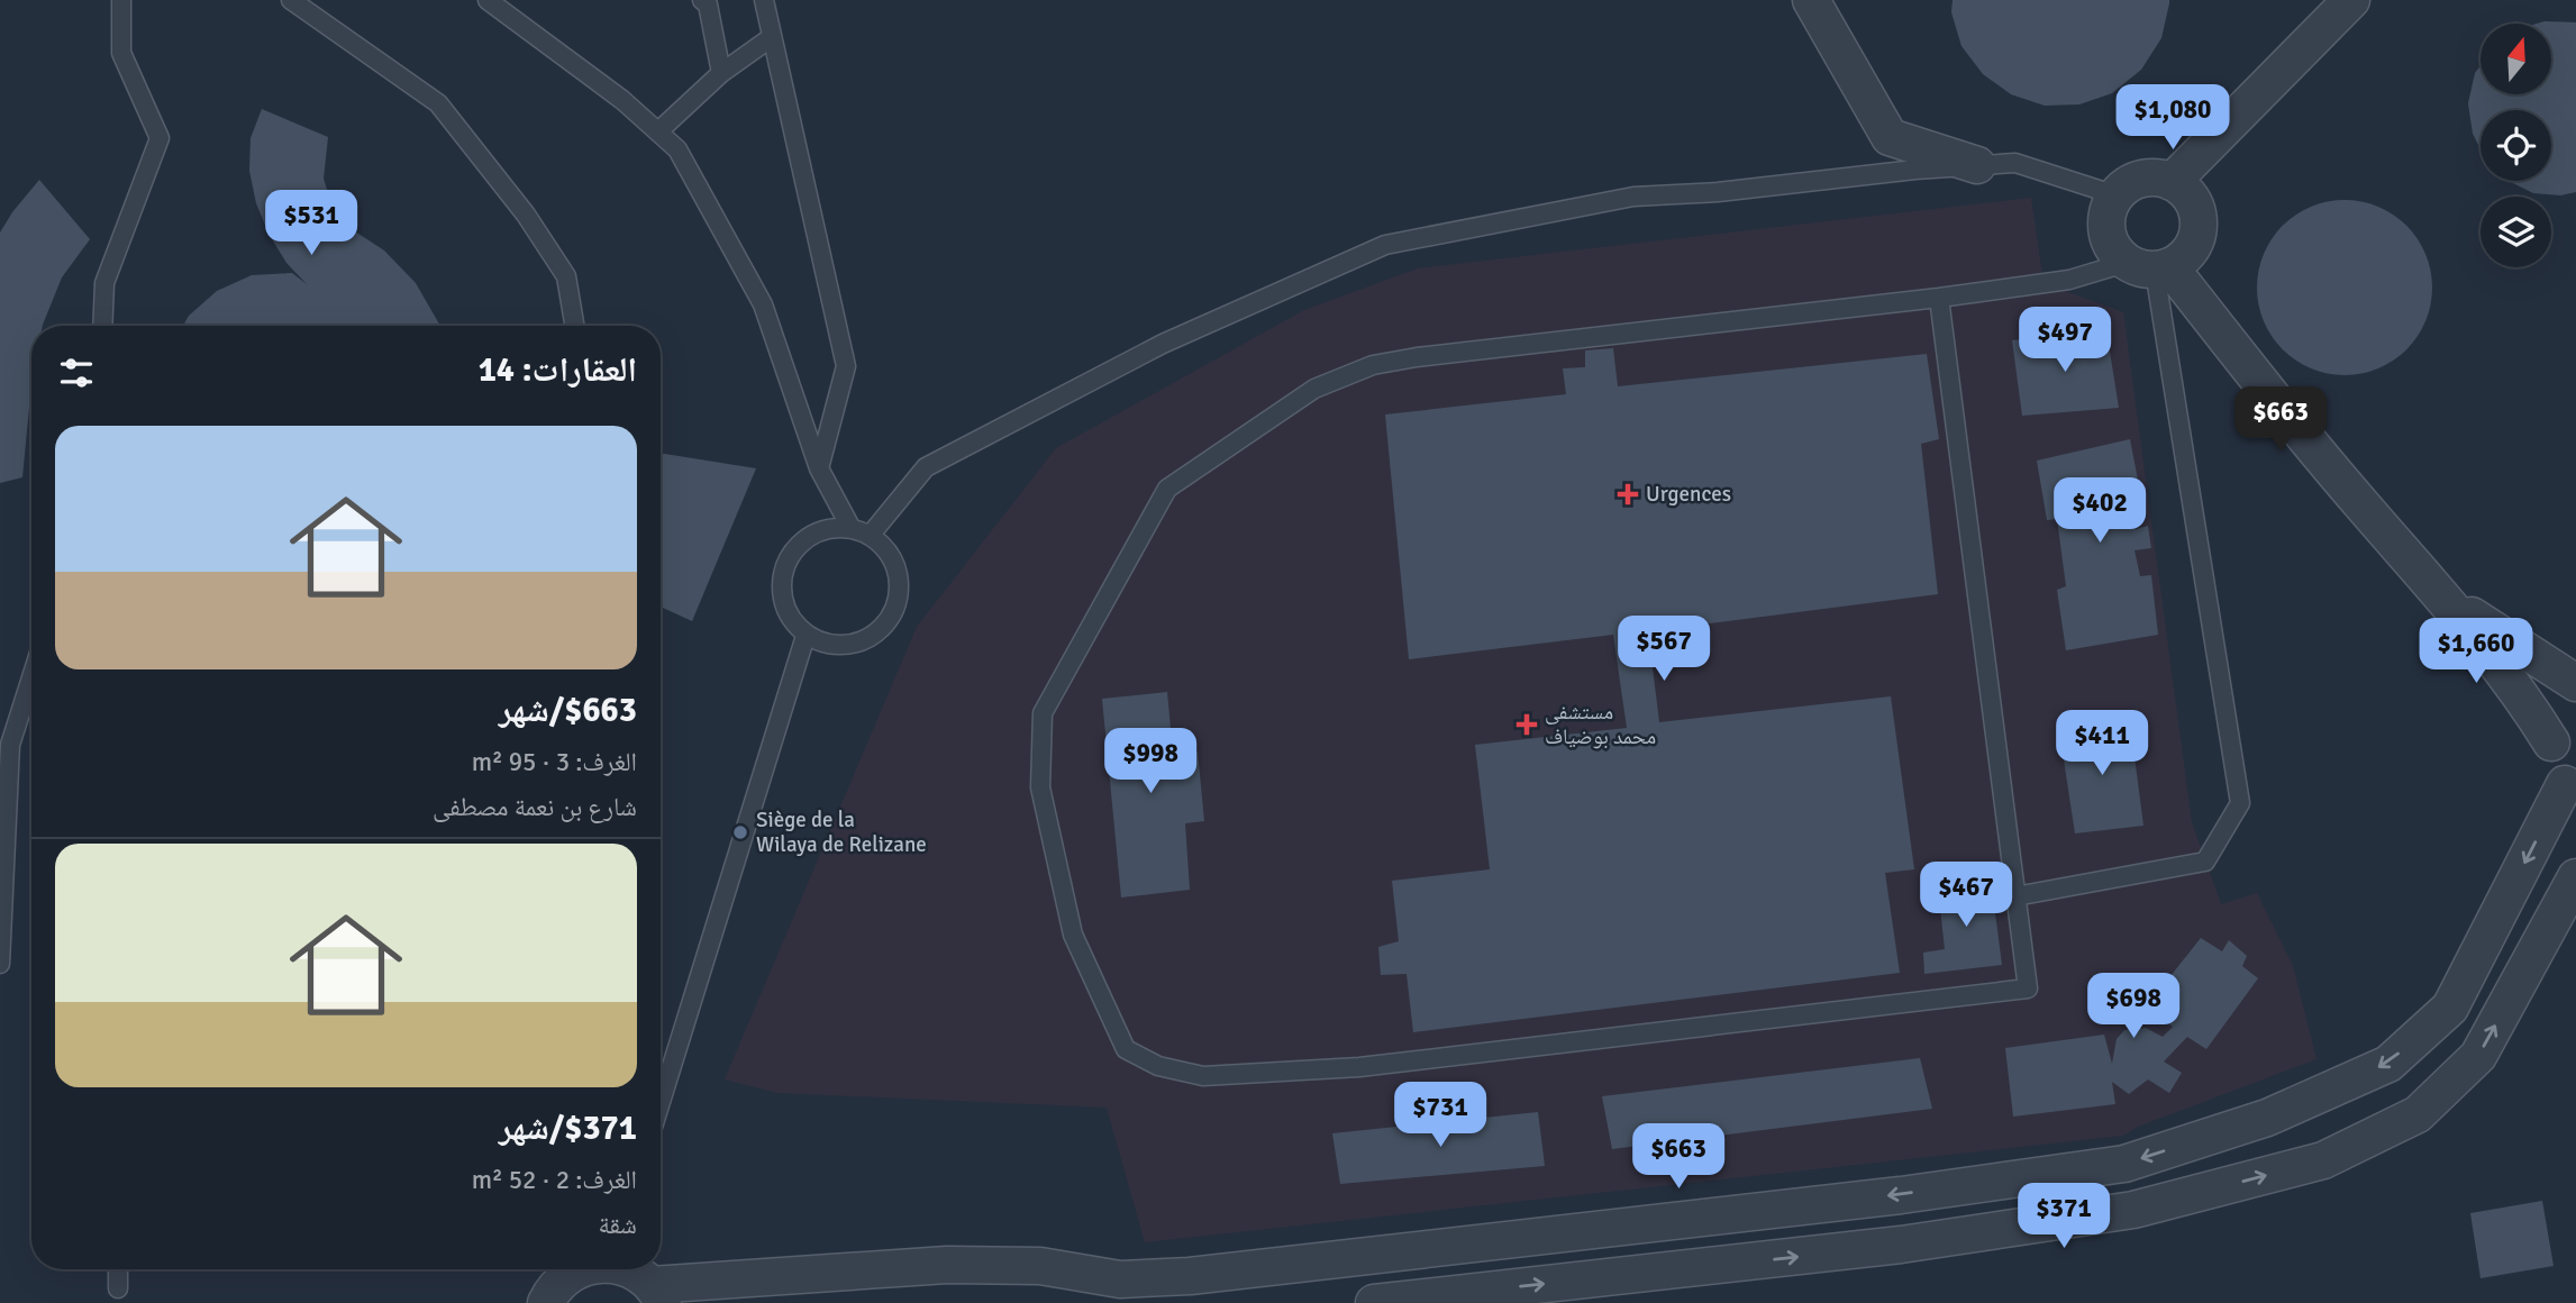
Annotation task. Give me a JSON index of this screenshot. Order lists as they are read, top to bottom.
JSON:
{
  "places": {
    "health": ["Urgences", "مستشفى محمد بوضياف"],
    "other": ["Siège de la Wilaya de Relizane"]
  },
  "north": "top",
  "page": {
    "price": [
      "$1,080",
      "$531",
      "$497",
      "$663",
      "$402",
      "$567",
      "$1,660",
      "$411",
      "$998",
      "$467",
      "$698",
      "$731",
      "$663",
      "$371"
    ],
    "heading": "العقارات: 14",
    "list": [
      {
        "name": "$663/شهر",
        "note": "الغرف: 3 · 95 m² · شارع بن نعمة مصطفى"
      },
      {
        "name": "$371/شهر",
        "note": "الغرف: 2 · 52 m² · شقة"
      }
    ]
  }
}
